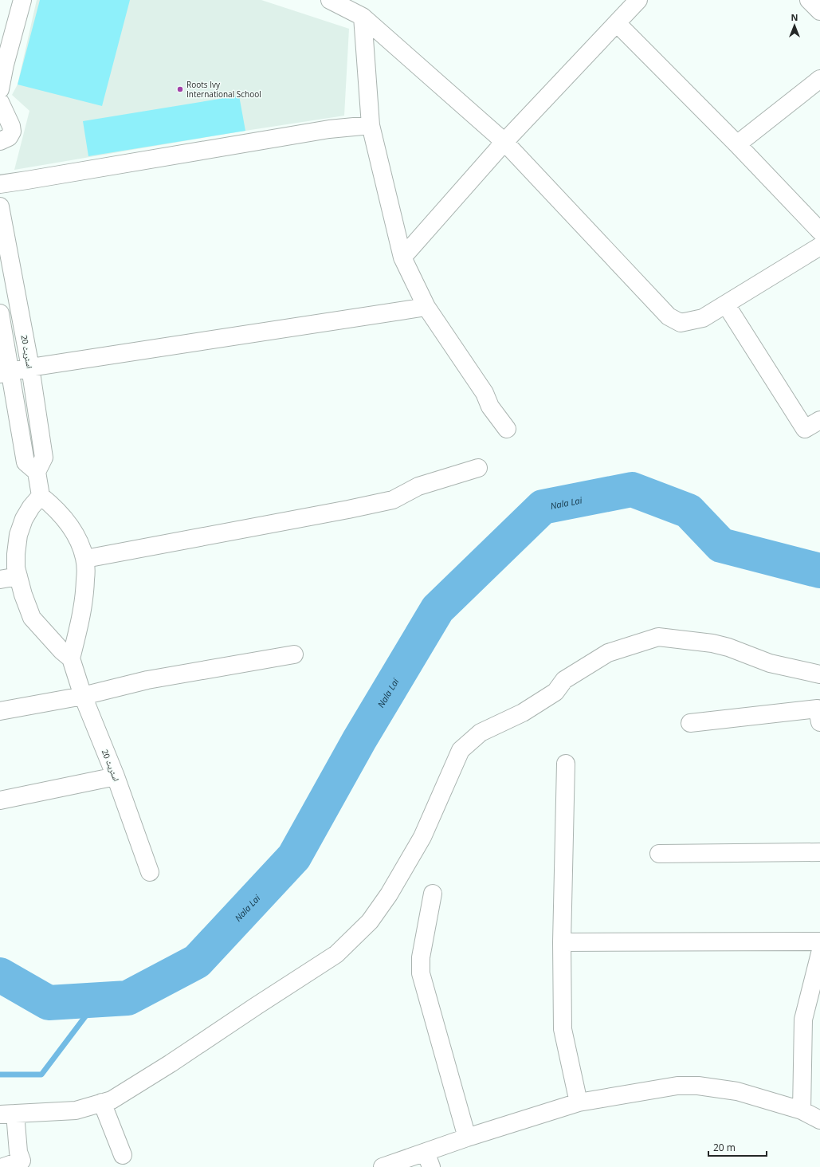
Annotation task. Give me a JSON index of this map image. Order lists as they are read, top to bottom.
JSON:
{
  "streets": {
    "street": ["اسٹریٹ 20"]
  },
  "water": ["Nala Lai"],
  "places": ["Roots Ivy International School"],
  "scale_bar": "20 m",
  "north": "top"
}
